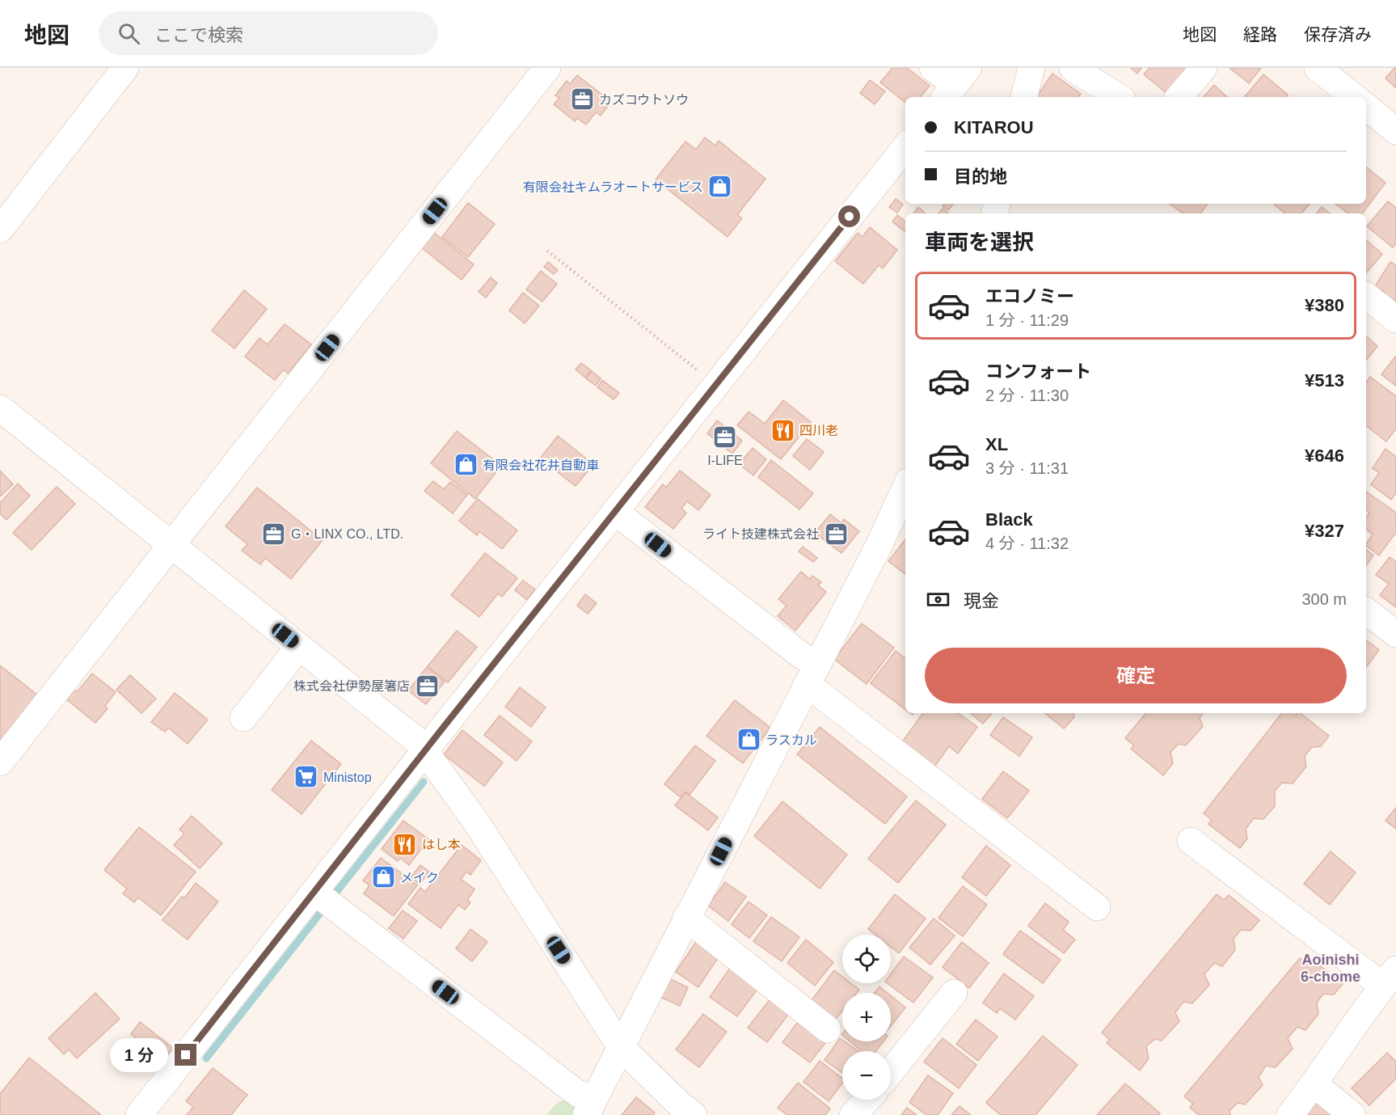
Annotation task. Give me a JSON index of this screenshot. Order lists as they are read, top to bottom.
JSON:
{
  "districts": ["Aoinishi 6-chome"],
  "places": {
    "office": [
      "カズコウトソウ",
      "I-LIFE",
      "G・LINX CO., LTD.",
      "ライト技建株式会社",
      "株式会社伊勢屋箸店"
    ],
    "shop": [
      "有限会社キムラオートサービス",
      "有限会社花井自動車",
      "ラスカル",
      "メイク"
    ],
    "restaurant": ["四川老", "はし本"],
    "supermarket": ["Ministop"]
  },
  "page": {
    "header": "地図",
    "search": "ここで検索",
    "nav": ["地図", "経路", "保存済み"],
    "banner": ["KITAROU", "目的地"],
    "heading": "車両を選択",
    "list": [
      {
        "name": "エコノミー",
        "note": "1 分 · 11:29",
        "value": "¥380"
      },
      {
        "name": "コンフォート",
        "note": "2 分 · 11:30",
        "value": "¥513"
      },
      {
        "name": "XL",
        "note": "3 分 · 11:31",
        "value": "¥646"
      },
      {
        "name": "Black",
        "note": "4 分 · 11:32",
        "value": "¥327"
      }
    ],
    "pay": ["現金", "300 m"],
    "buttons": "確定",
    "map_buttons": ["+", "−"],
    "bubble": "1 分"
  }
}
